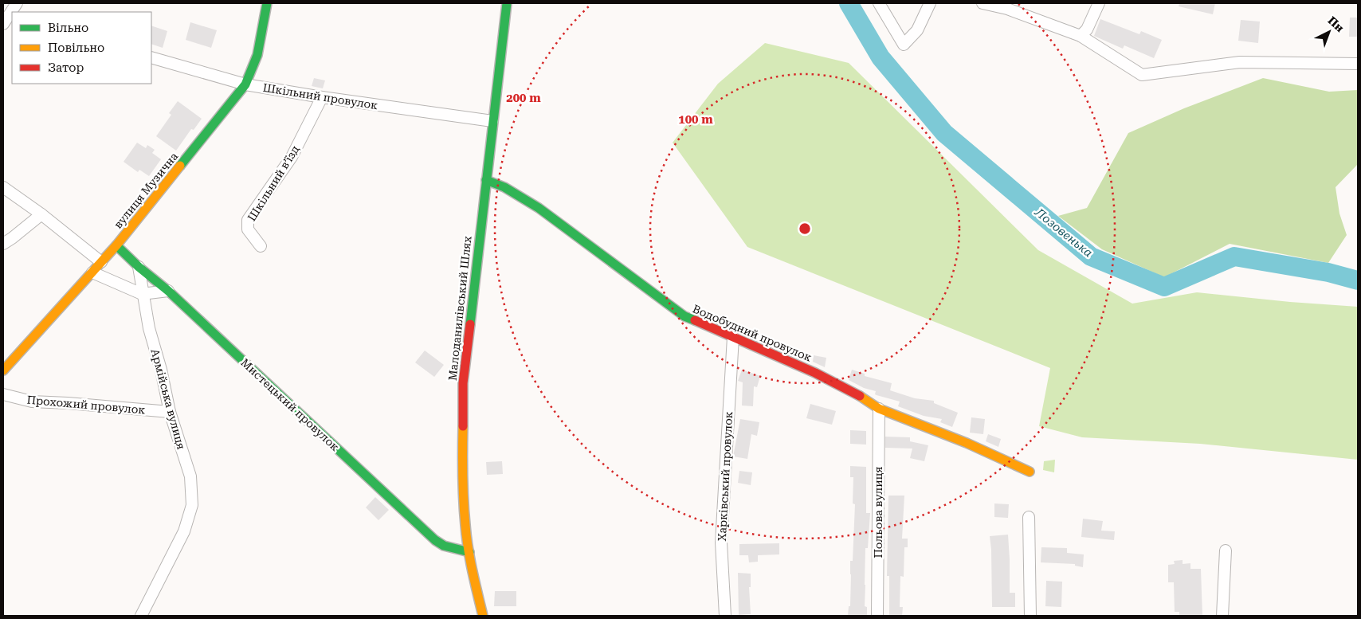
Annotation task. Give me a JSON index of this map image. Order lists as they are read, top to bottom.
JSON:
{
  "streets": {
    "street": [
      "Шкільний провулок",
      "Шкільний в’їзд",
      "вулиця Музична",
      "Малоданилівський Шлях",
      "Водобудний провулок",
      "Армійська вулиця",
      "Прохожий провулок",
      "Мистецький провулок",
      "Харківський провулок",
      "Польова вулиця"
    ]
  },
  "crossings": [
    ["Шкільний провулок", "Шкільний в’їзд"],
    ["Шкільний провулок", "вулиця Музична"],
    ["Шкільний провулок", "Малоданилівський Шлях"],
    ["вулиця Музична", "Мистецький провулок"],
    ["Малоданилівський Шлях", "Водобудний провулок"],
    ["Малоданилівський Шлях", "Мистецький провулок"],
    ["Водобудний провулок", "Харківський провулок"],
    ["Водобудний провулок", "Польова вулиця"],
    ["Армійська вулиця", "Прохожий провулок"],
    ["Армійська вулиця", "Мистецький провулок"]
  ],
  "water": ["Лозовенька"],
  "legend": ["Вільно", "Повільно", "Затор"],
  "north": "top right",
  "rings": ["200 m", "100 m"]
}
